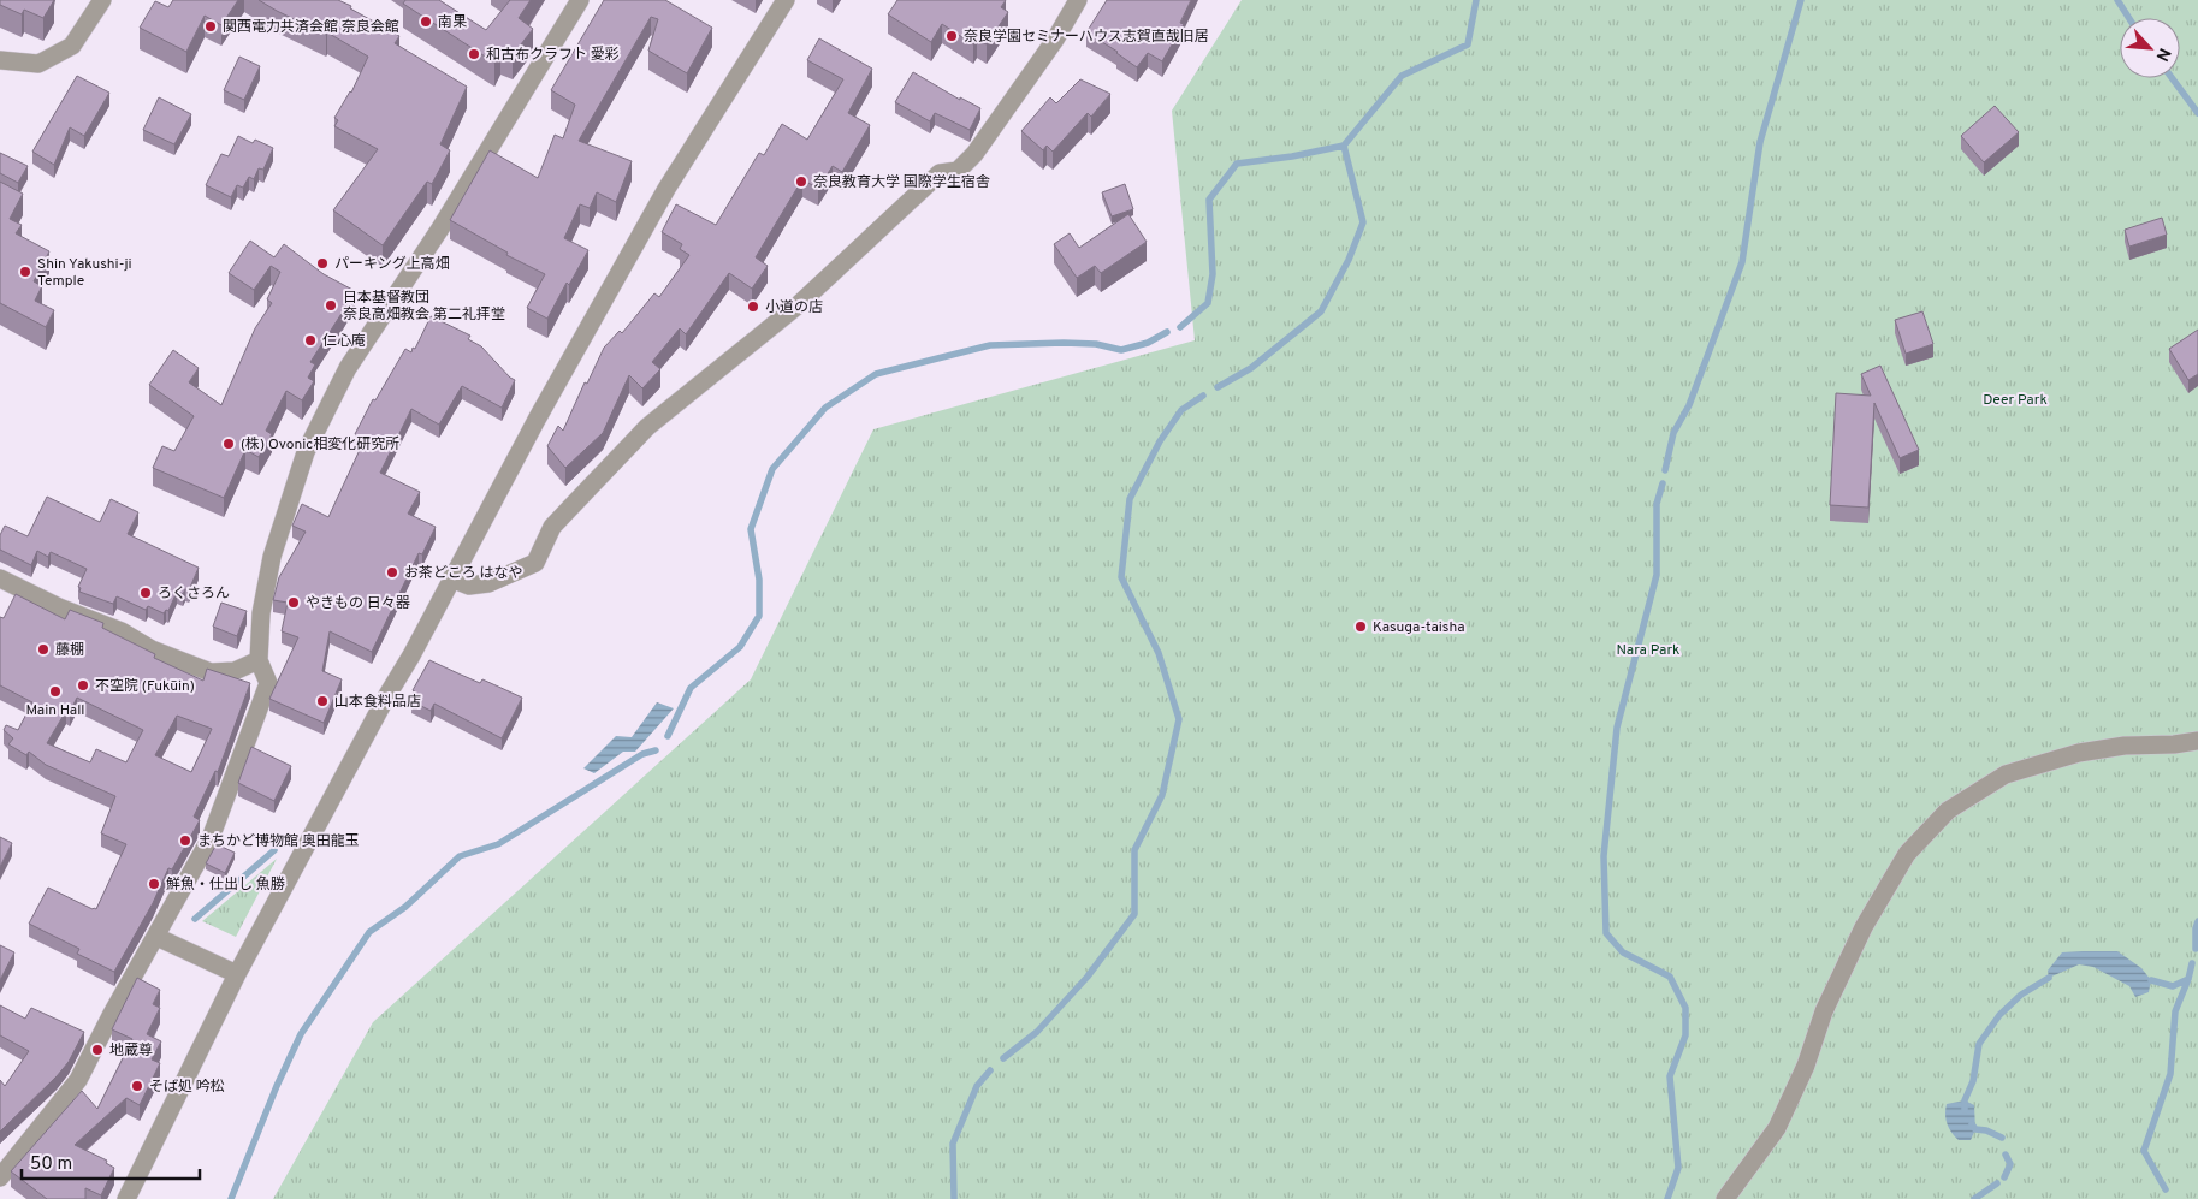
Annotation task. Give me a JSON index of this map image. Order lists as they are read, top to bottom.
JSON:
{
  "parks": ["Deer Park", "Nara Park"],
  "places": [
    "南果",
    "関西電力共済会館 奈良会館",
    "奈良学園セミナーハウス志賀直哉旧居",
    "和古布クラフト 愛彩",
    "奈良教育大学 国際学生宿舎",
    "パーキング上高畑",
    "Shin Yakushi-ji Temple",
    "日本基督教団 奈良高畑教会 第二礼拝堂",
    "小道の店",
    "仁心庵",
    "(株) Ovonic相変化研究所",
    "お茶どころ はなや",
    "ろくさろん",
    "やきもの 日々器",
    "Kasuga-taisha",
    "藤棚",
    "不空院 (Fukūin)",
    "Main Hall",
    "山本食料品店",
    "まちかど博物館 奥田龍玉",
    "鮮魚・仕出し 魚勝",
    "地蔵尊",
    "そば処 吟松"
  ],
  "scale_bar": "50 m",
  "north": "bottom right"
}
